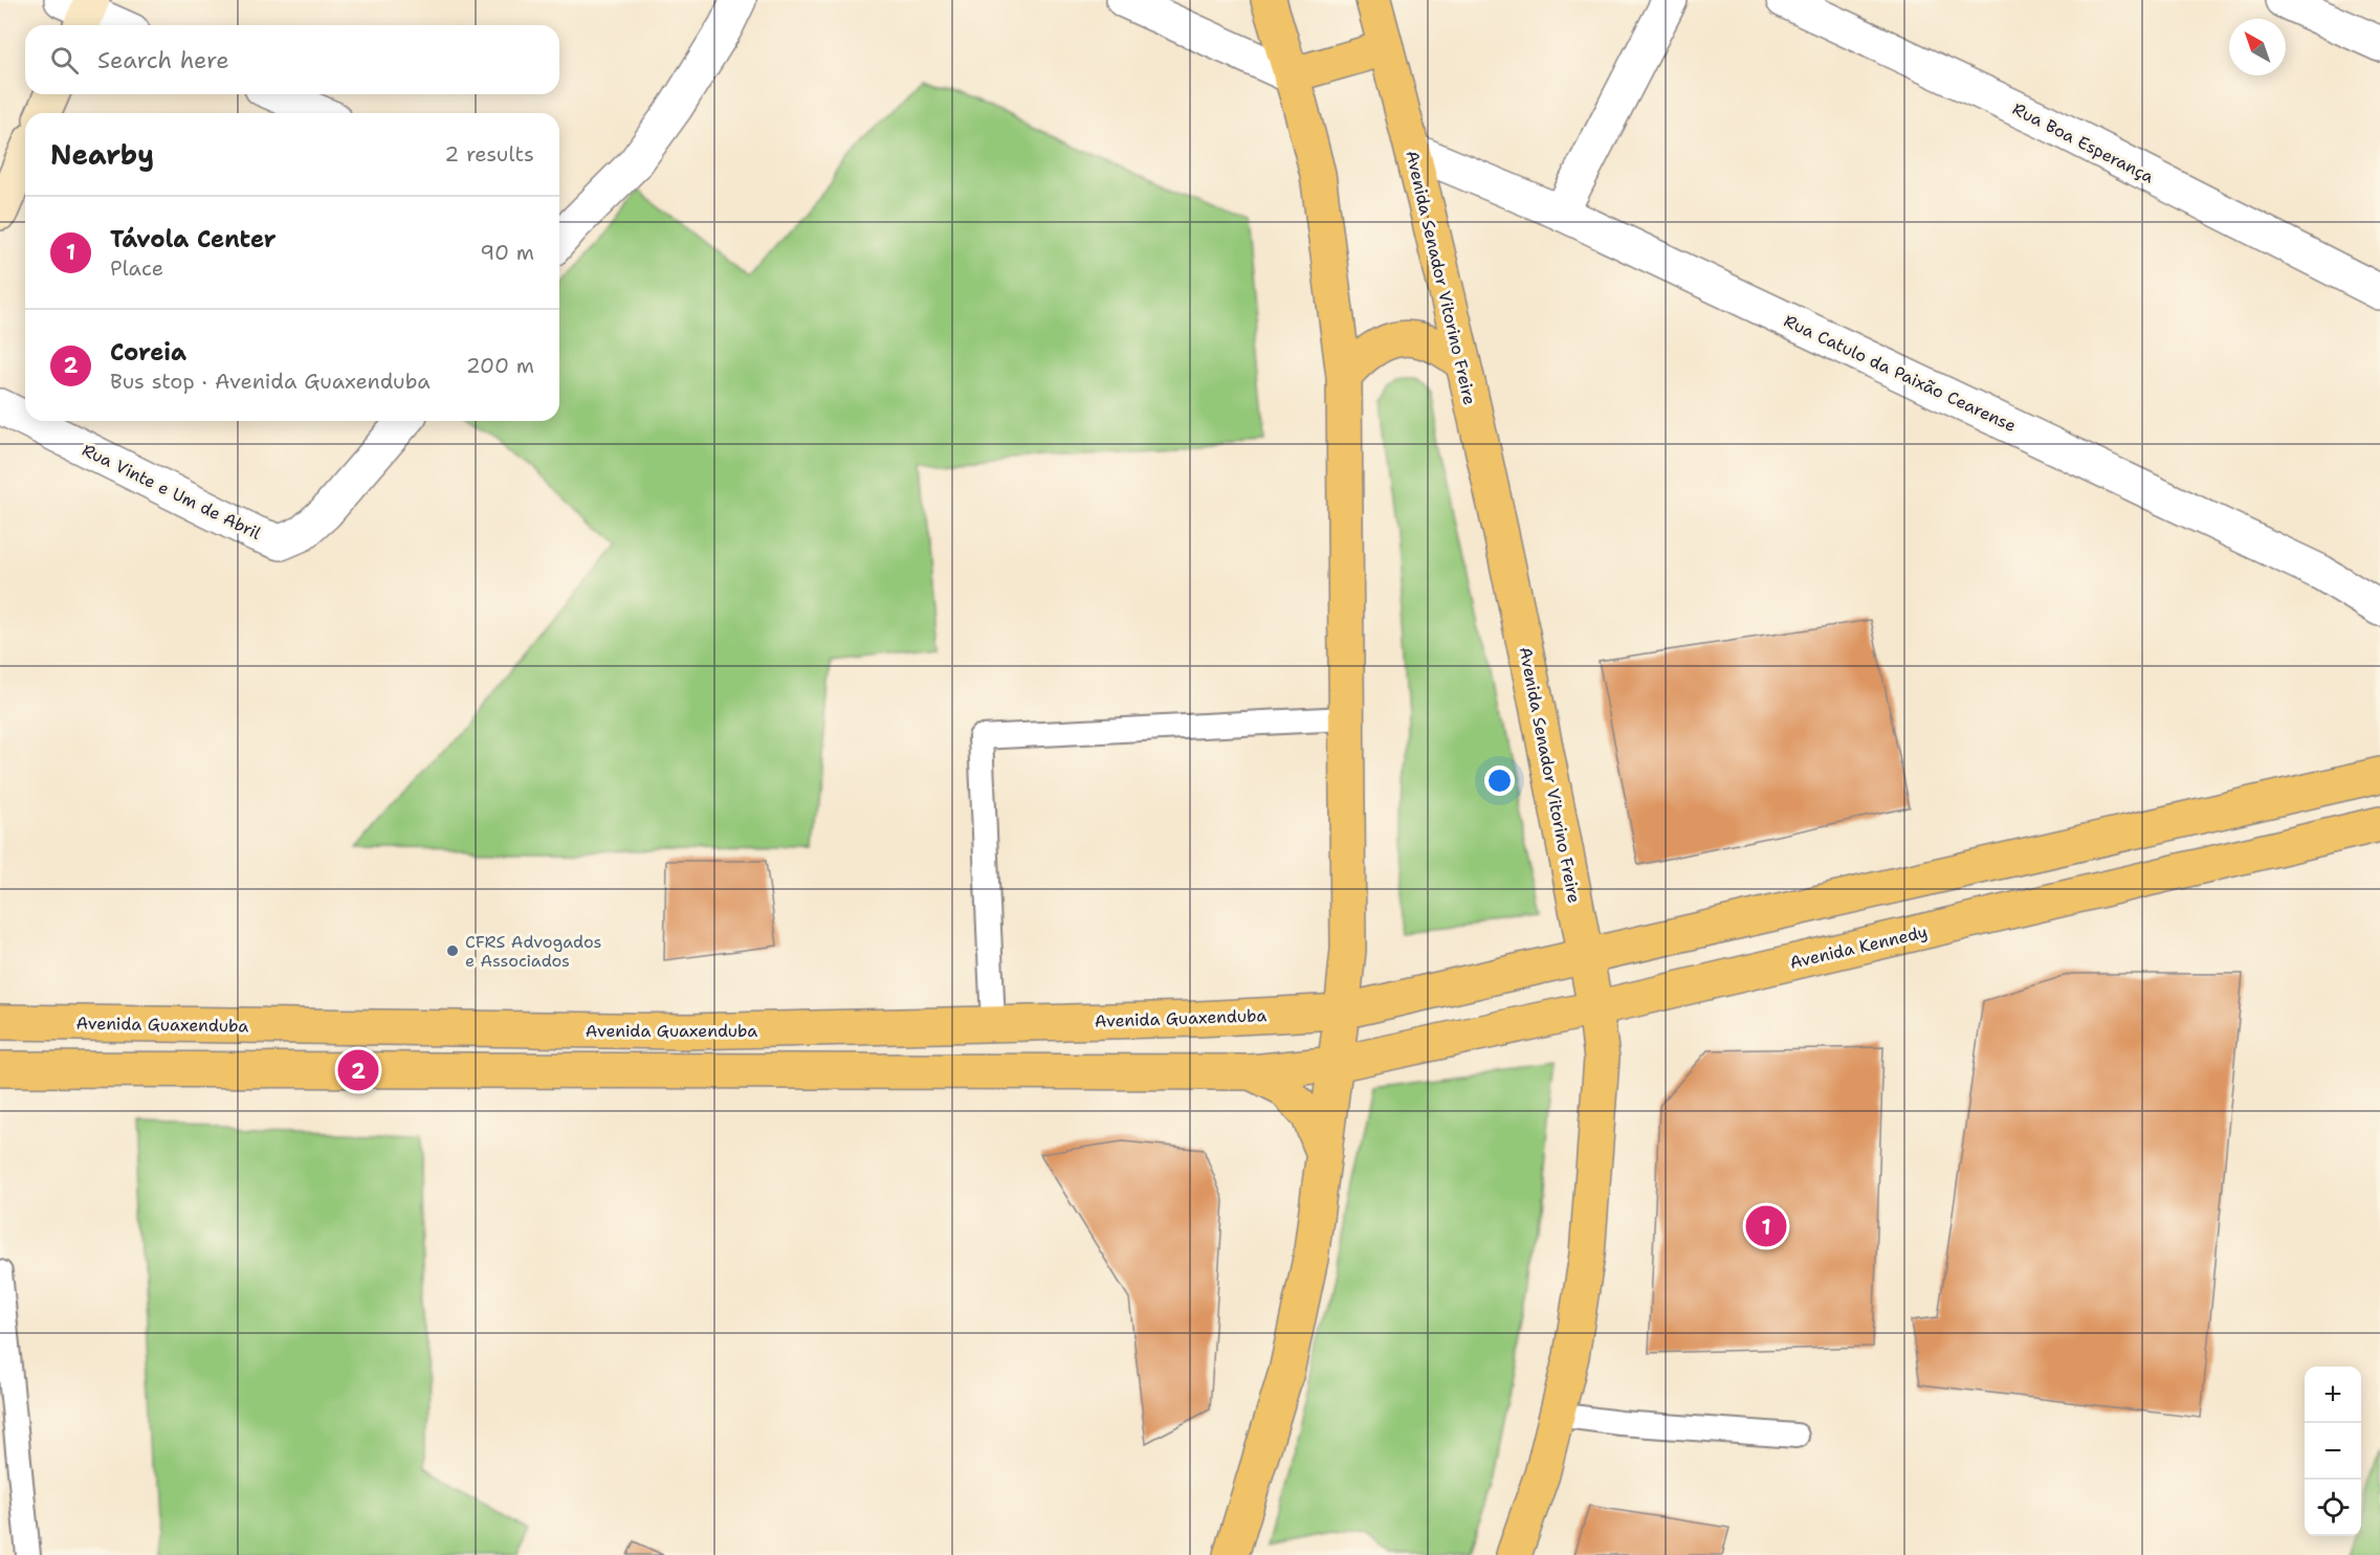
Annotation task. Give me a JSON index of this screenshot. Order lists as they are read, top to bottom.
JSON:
{
  "streets": {
    "main road": ["Avenida Senador Vitorino Freire", "Avenida Kennedy", "Avenida Guaxenduba"],
    "street": ["Rua Boa Esperança", "Rua Catulo da Paixão Cearense", "Rua Vinte e Um de Abril"]
  },
  "crossings": [
    ["Avenida Senador Vitorino Freire", "Rua Catulo da Paixão Cearense"],
    ["Avenida Senador Vitorino Freire", "Avenida Kennedy"]
  ],
  "places": ["CFRS Advogados e Associados"],
  "north": "top left",
  "page": {
    "search": "Search here",
    "heading": ["Nearby", "2 results"],
    "list": [
      {
        "mark": "1",
        "name": "Távola Center",
        "note": "Place",
        "value": "90 m"
      },
      {
        "mark": "2",
        "name": "Coreia",
        "note": "Bus stop · Avenida Guaxenduba",
        "value": "200 m"
      }
    ],
    "pins": ["2", "1"],
    "map_buttons": ["+", "−"]
  }
}
